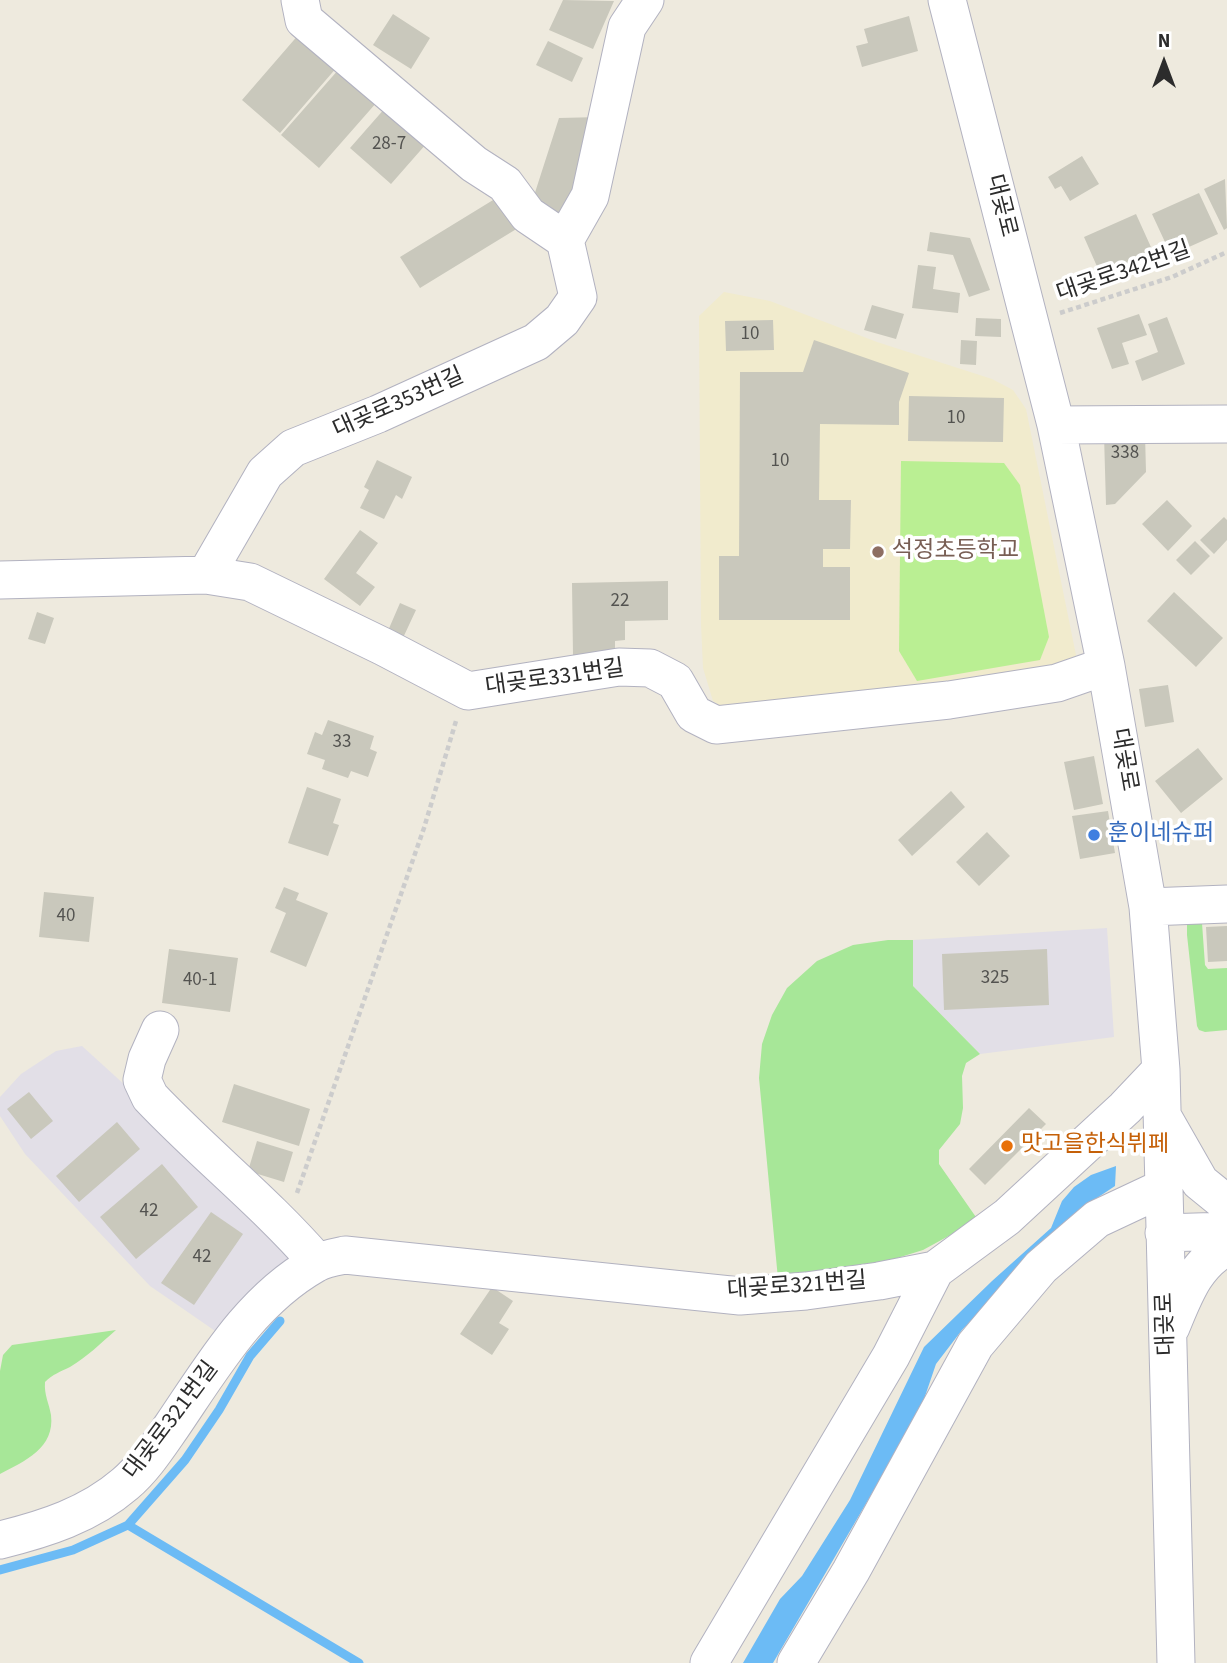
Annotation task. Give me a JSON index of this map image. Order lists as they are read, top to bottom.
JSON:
{
  "streets": {
    "street": [
      "대곶로",
      "대곶로353번길",
      "대곶로331번길",
      "대곶로321번길"
    ],
    "path": ["대곶로342번길"]
  },
  "crossings": [
    ["대곶로", "대곶로342번길"],
    ["대곶로", "대곶로331번길"],
    ["대곶로", "대곶로321번길"],
    ["대곶로353번길", "대곶로331번길"]
  ],
  "places": ["석정초등학교", "훈이네슈퍼", "맛고을한식뷔페"],
  "house_numbers": [
    "28-7",
    "10",
    "10",
    "338",
    "10",
    "22",
    "33",
    "40",
    "325",
    "40-1",
    "42",
    "42"
  ],
  "north": "top"
}
